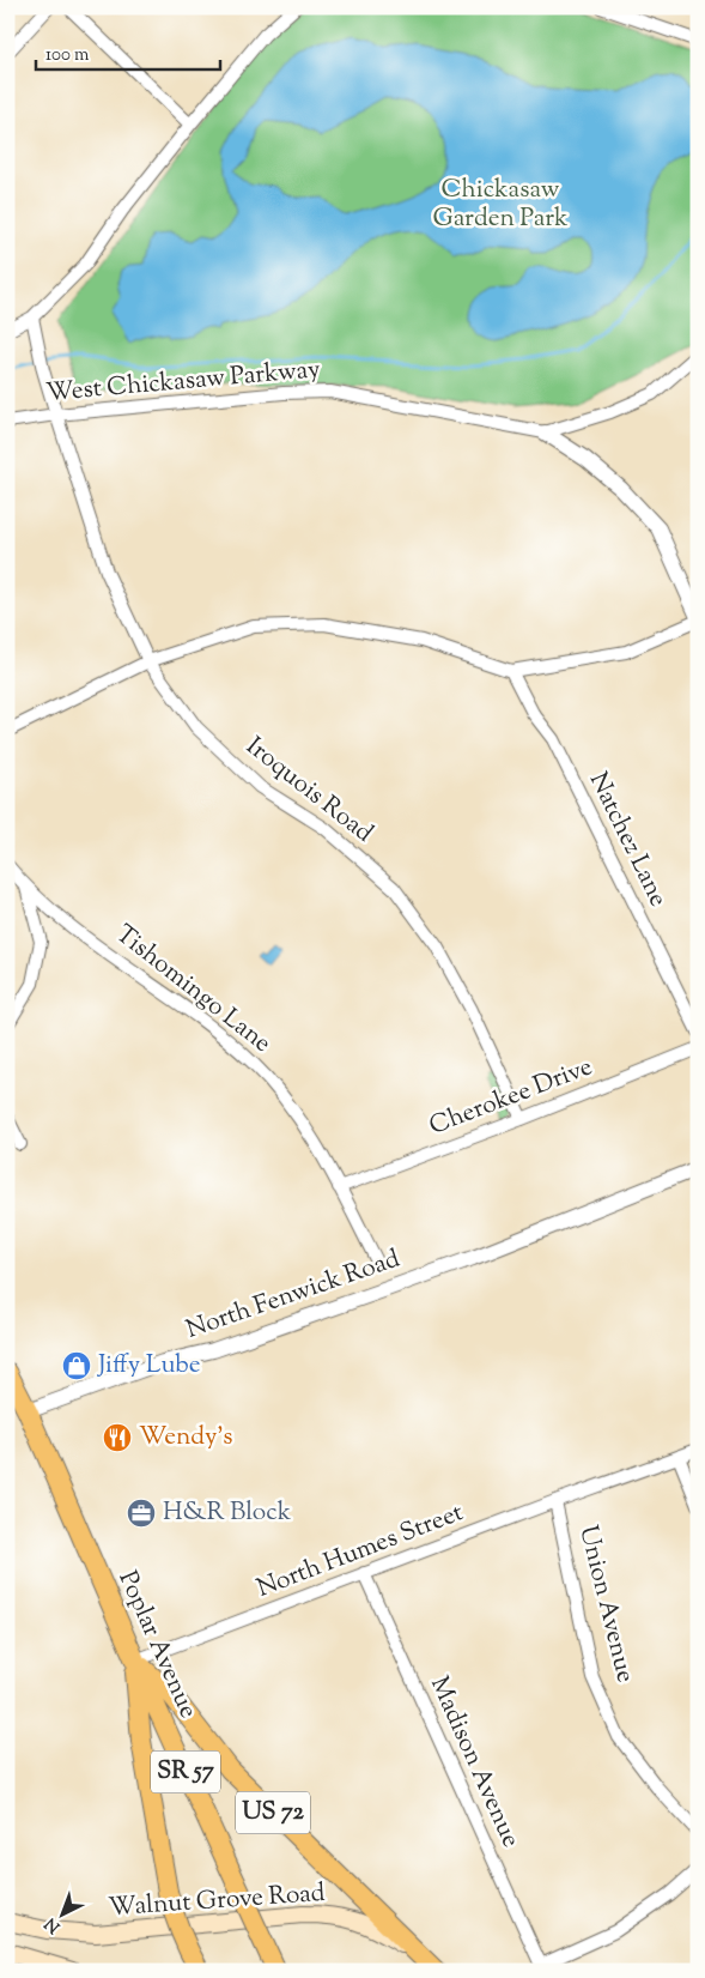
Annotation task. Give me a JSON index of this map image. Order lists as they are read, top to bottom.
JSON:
{
  "streets": {
    "main road": [
      "Poplar Avenue",
      "SR 57",
      "US 72",
      "Walnut Grove Road"
    ],
    "street": [
      "West Chickasaw Parkway",
      "Iroquois Road",
      "Natchez Lane",
      "Tishomingo Lane",
      "Cherokee Drive",
      "North Fenwick Road",
      "North Humes Street",
      "Union Avenue",
      "Madison Avenue"
    ]
  },
  "crossings": [
    ["West Chickasaw Parkway", "Iroquois Road"],
    ["Iroquois Road", "Cherokee Drive"],
    ["Tishomingo Lane", "Cherokee Drive"],
    ["North Fenwick Road", "Poplar Avenue"],
    ["North Humes Street", "Union Avenue"],
    ["North Humes Street", "Poplar Avenue"],
    ["North Humes Street", "Madison Avenue"],
    ["North Humes Street", "US 72"],
    ["Poplar Avenue", "US 72"],
    ["US 72", "Walnut Grove Road"]
  ],
  "parks": ["Chickasaw Garden Park"],
  "places": {
    "shop": ["Jiffy Lube"],
    "restaurant": ["Wendy's"],
    "office": ["H&R Block"]
  },
  "scale_bar": "100 m",
  "north": "bottom left"
}
